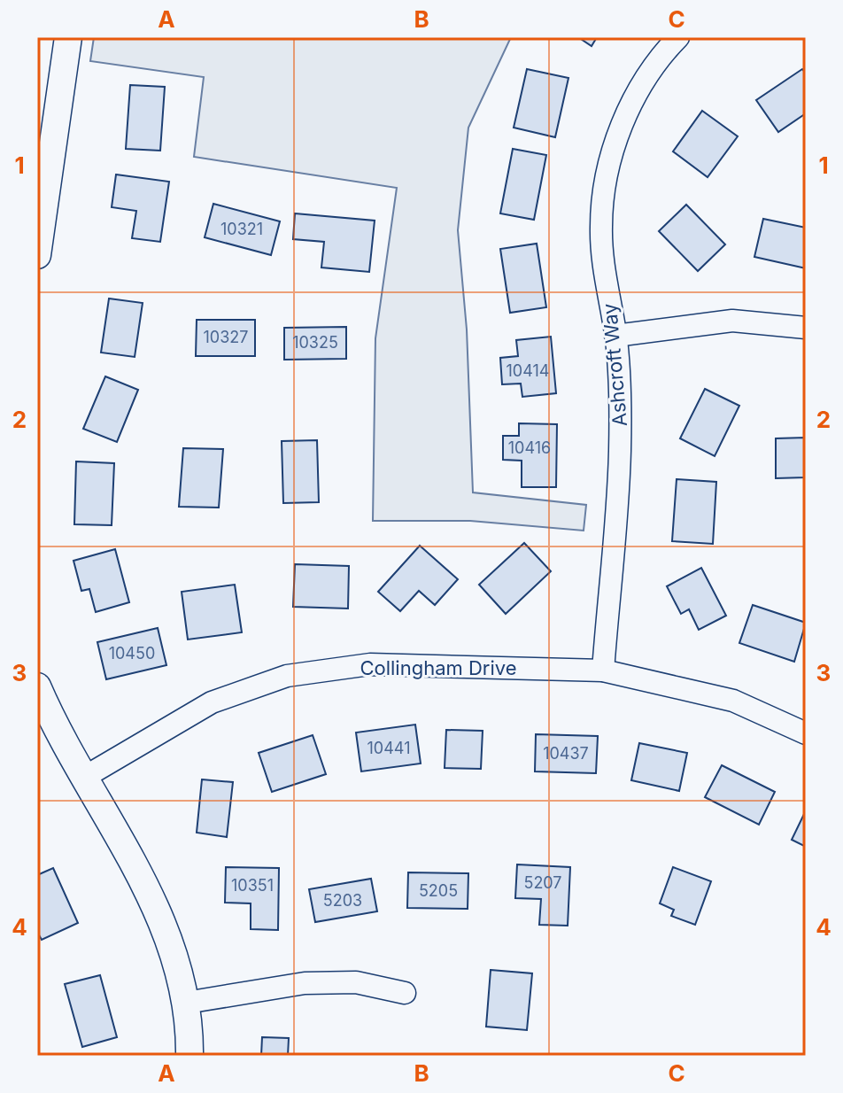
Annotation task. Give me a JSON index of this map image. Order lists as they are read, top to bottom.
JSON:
{
  "streets": {
    "street": ["Ashcroft Way", "Collingham Drive"]
  },
  "crossings": [
    ["Ashcroft Way", "Collingham Drive"]
  ],
  "house_numbers": [
    "10321",
    "10327",
    "10325",
    "10414",
    "10416",
    "10450",
    "10441",
    "10437",
    "5207",
    "10351",
    "5205",
    "5203"
  ],
  "grid": {
    "columns": ["A", "B", "C"],
    "rows": [
      "1",
      "2",
      "3",
      "4"
    ]
  }
}
